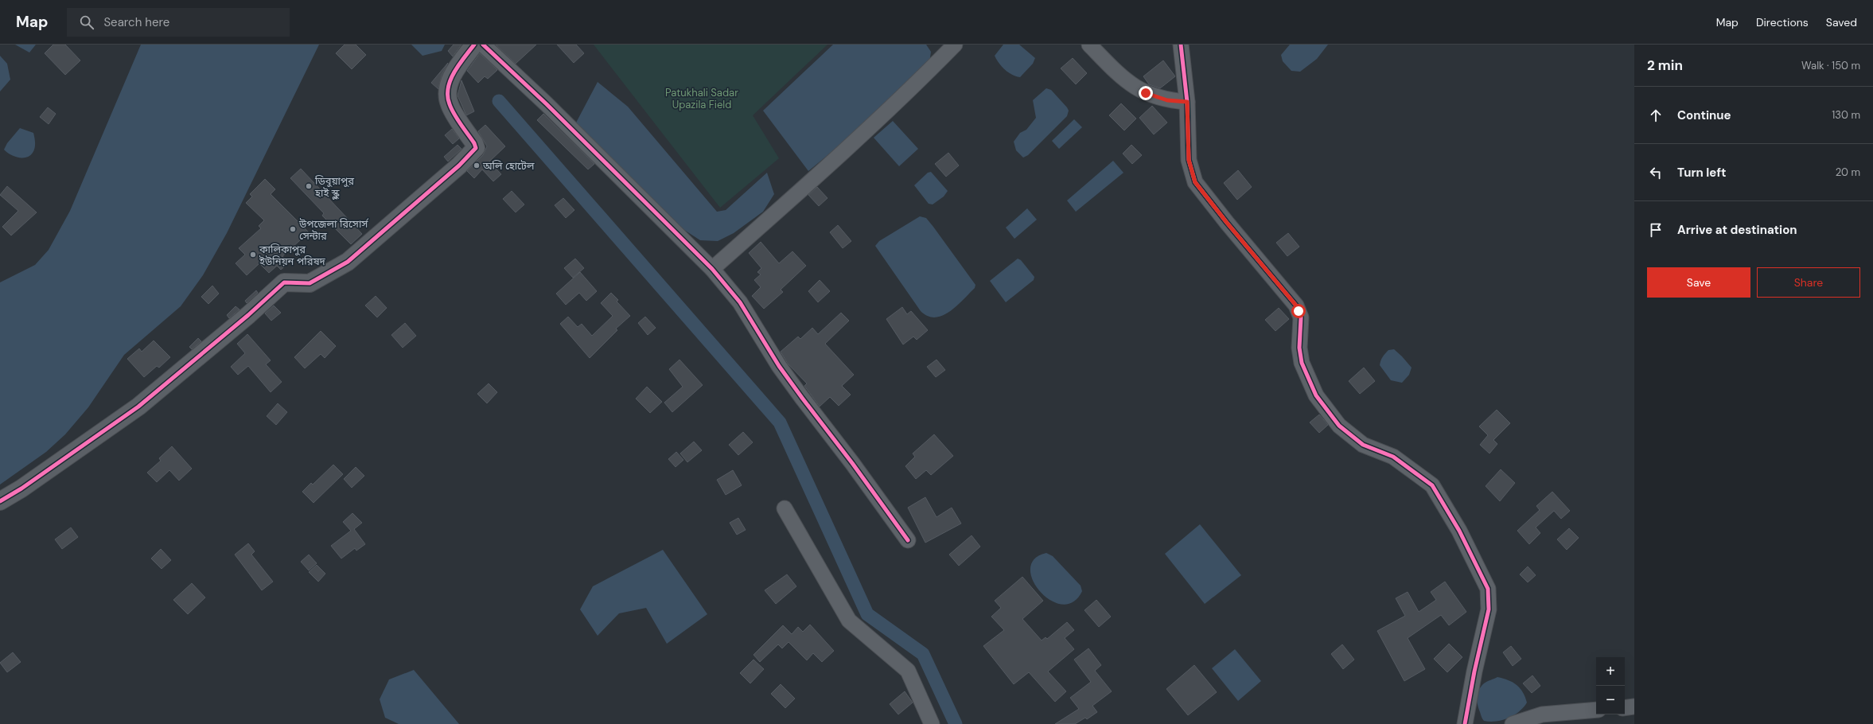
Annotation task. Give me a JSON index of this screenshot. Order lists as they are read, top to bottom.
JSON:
{
  "parks": ["Patukhali Sadar Upazila Field"],
  "places": [
    "অলি হোটেল",
    "ডিবুয়াপুর হাই স্কুল",
    "উপজেলা রিসোর্স সেন্টার",
    "কালিকাপুর ইউনিয়ন পরিষদ"
  ],
  "page": {
    "header": "Map",
    "search": "Search here",
    "nav": ["Map", "Directions", "Saved"],
    "heading": ["2 min", "Walk · 150 m"],
    "list": [
      ["Continue", "130 m"],
      ["Turn left", "20 m"],
      "Arrive at destination"
    ],
    "buttons": ["Save", "Share"],
    "map_buttons": ["+", "−"]
  }
}
